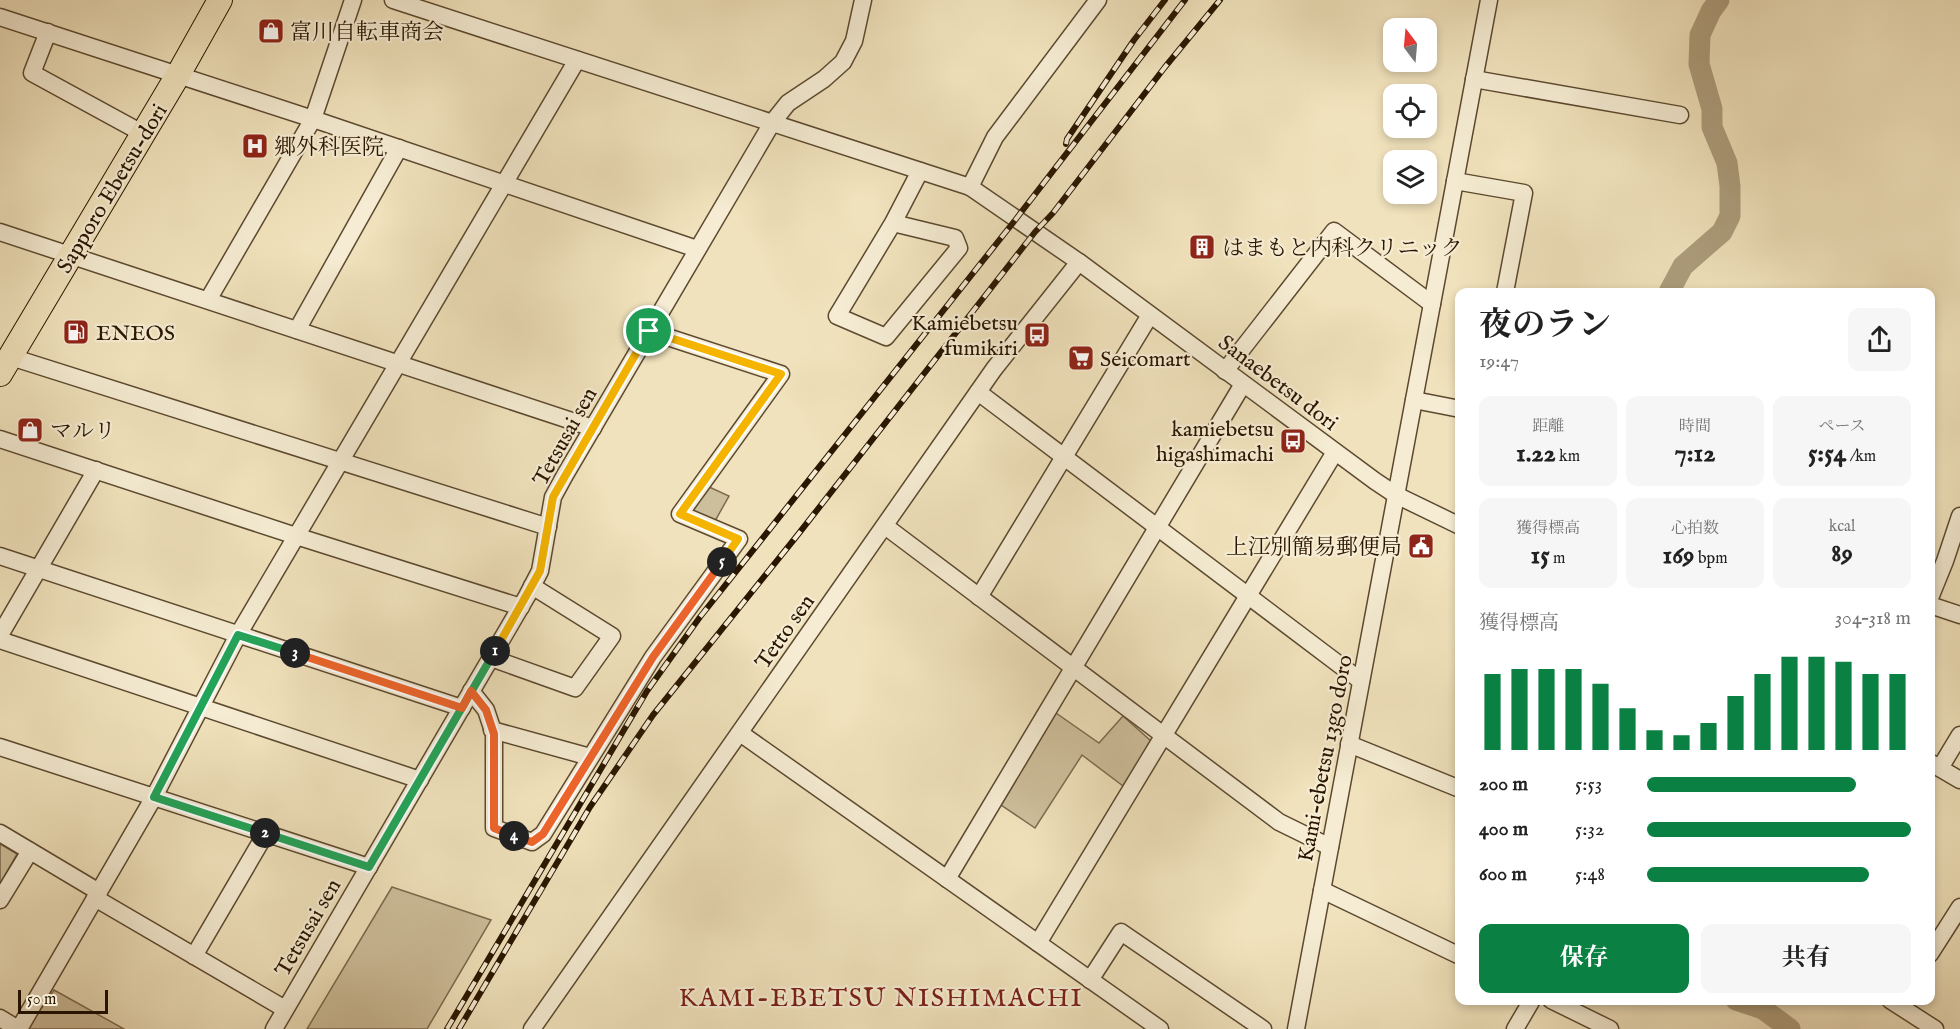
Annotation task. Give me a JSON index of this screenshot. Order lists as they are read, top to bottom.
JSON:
{
  "streets": {
    "highway": ["Sapporo Ebetsu-dori"],
    "street": [
      "Sanaebetsu dori",
      "Tetsusai sen",
      "Tetto sen",
      "Kami-ebetsu 13go doro"
    ]
  },
  "crossings": [
    ["Sanaebetsu dori", "Tetsusai sen"],
    ["Sanaebetsu dori", "Tetto sen"],
    ["Sanaebetsu dori", "Kami-ebetsu 13go doro"]
  ],
  "districts": ["KAMI-EBETSU NISHIMACHI"],
  "places": {
    "shop": ["富川自転車商会", "マルリ"],
    "hospital": ["郷外科医院"],
    "building": ["はまもと内科クリニック"],
    "fuel station": ["ENEOS"],
    "bus stop": ["Kamiebetsu fumikiri", "kamiebetsu higashimachi"],
    "supermarket": ["Seicomart"],
    "public building": ["上江別簡易郵便局"]
  },
  "scale_bar": "50 m",
  "north": "top",
  "page": {
    "heading": ["夜のラン", "19:47"],
    "stats": [
      ["距離", "1.22 km"],
      ["時間", "7:12"],
      ["ペース", "5:54 /km"],
      ["獲得標高", "15 m"],
      ["心拍数", "169 bpm"],
      ["kcal", "89"]
    ],
    "pins": [
      "5",
      "1",
      "3",
      "2",
      "4"
    ],
    "chart": ["獲得標高", "304–318 m"],
    "list": [
      {
        "name": "200 m",
        "note": "5:53"
      },
      {
        "name": "400 m",
        "note": "5:32"
      },
      {
        "name": "600 m",
        "note": "5:48"
      }
    ],
    "buttons": ["保存", "共有"],
    "scale": "50 m"
  }
}
